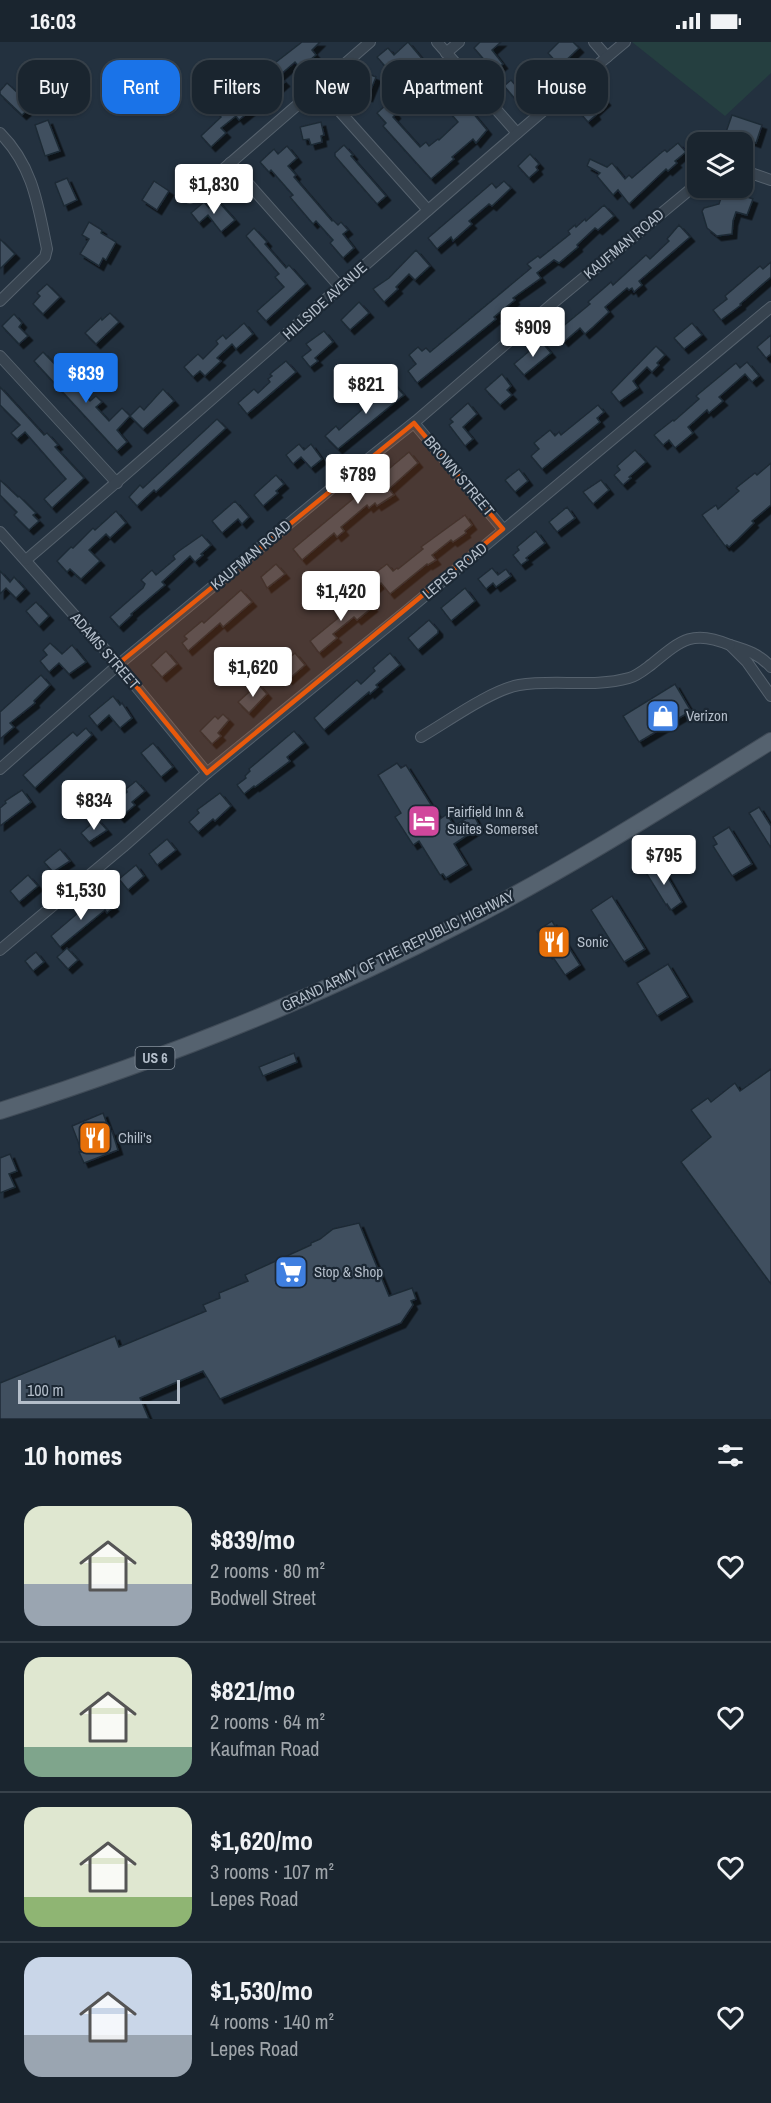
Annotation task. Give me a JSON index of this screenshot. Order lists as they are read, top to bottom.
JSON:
{
  "streets": {
    "main road": ["GRAND ARMY OF THE REPUBLIC HIGHWAY", "US 6"],
    "street": [
      "KAUFMAN ROAD",
      "HILLSIDE AVENUE",
      "BROWN STREET",
      "LEPES ROAD",
      "ADAMS STREET"
    ]
  },
  "crossings": [
    ["KAUFMAN ROAD", "BROWN STREET"],
    ["KAUFMAN ROAD", "ADAMS STREET"],
    ["HILLSIDE AVENUE", "ADAMS STREET"],
    ["BROWN STREET", "LEPES ROAD"],
    ["LEPES ROAD", "ADAMS STREET"]
  ],
  "places": {
    "shop": ["Verizon"],
    "hotel": ["Fairfield Inn & Suites Somerset"],
    "restaurant": ["Sonic", "Chili's"],
    "supermarket": ["Stop & Shop"]
  },
  "scale_bar": "100 m",
  "page": {
    "status": "16:03",
    "chip": [
      "Buy",
      "Rent",
      "Filters",
      "New",
      "Apartment",
      "House"
    ],
    "price": [
      "$1,830",
      "$909",
      "$839",
      "$821",
      "$789",
      "$1,420",
      "$1,620",
      "$834",
      "$795",
      "$1,530"
    ],
    "scale": "100 m",
    "heading": "10 homes",
    "list": [
      {
        "name": "$839/mo",
        "note": "2 rooms · 80 m² · Bodwell Street"
      },
      {
        "name": "$821/mo",
        "note": "2 rooms · 64 m² · Kaufman Road"
      },
      {
        "name": "$1,620/mo",
        "note": "3 rooms · 107 m² · Lepes Road"
      },
      {
        "name": "$1,530/mo",
        "note": "4 rooms · 140 m² · Lepes Road"
      }
    ]
  }
}
